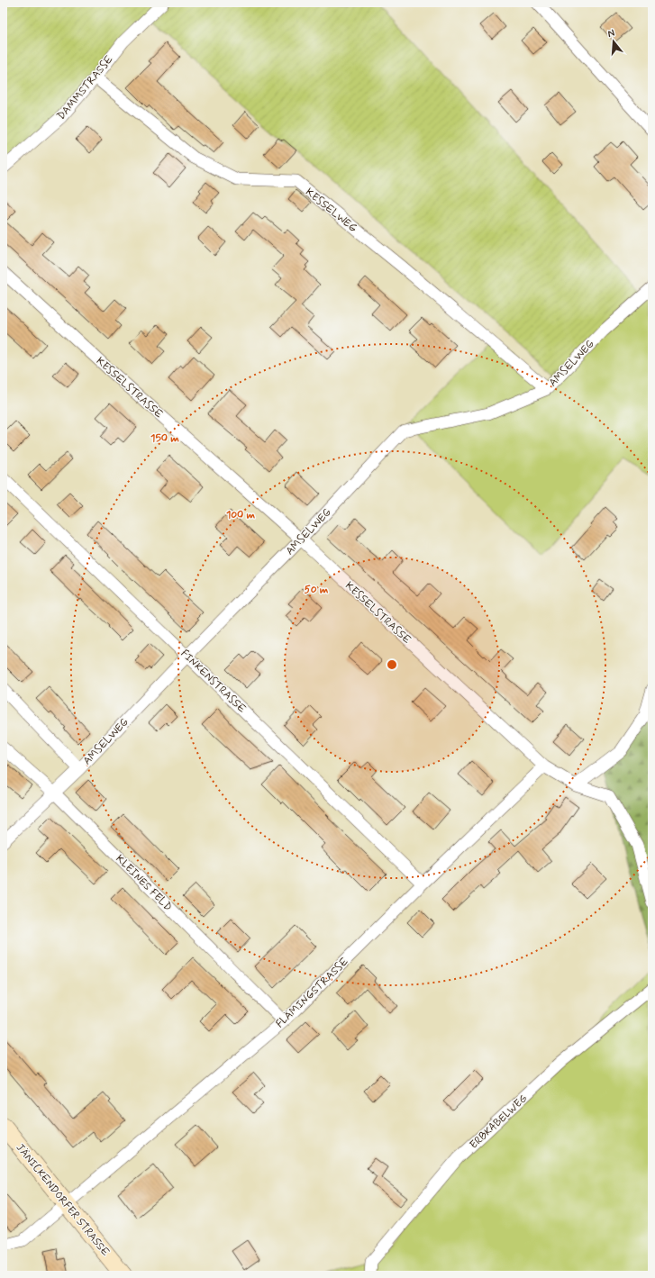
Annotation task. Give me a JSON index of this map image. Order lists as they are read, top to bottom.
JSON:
{
  "streets": {
    "main road": ["JÄNICKENDORFER STRASSE"],
    "street": [
      "DAMMSTRASSE",
      "KESSELWEG",
      "AMSELWEG",
      "KESSELSTRASSE",
      "FINKENSTRASSE",
      "KLEINES FELD",
      "FLÄMINGSTRASSE",
      "ERBKABELWEG"
    ]
  },
  "crossings": [
    ["DAMMSTRASSE", "KESSELWEG"],
    ["KESSELWEG", "AMSELWEG"],
    ["AMSELWEG", "KESSELSTRASSE"],
    ["AMSELWEG", "FINKENSTRASSE"],
    ["AMSELWEG", "KLEINES FELD"],
    ["KESSELSTRASSE", "FLÄMINGSTRASSE"],
    ["FINKENSTRASSE", "FLÄMINGSTRASSE"],
    ["KLEINES FELD", "FLÄMINGSTRASSE"],
    ["FLÄMINGSTRASSE", "JÄNICKENDORFER STRASSE"]
  ],
  "north": "top",
  "rings": ["150 m", "100 m", "50 m"]
}
